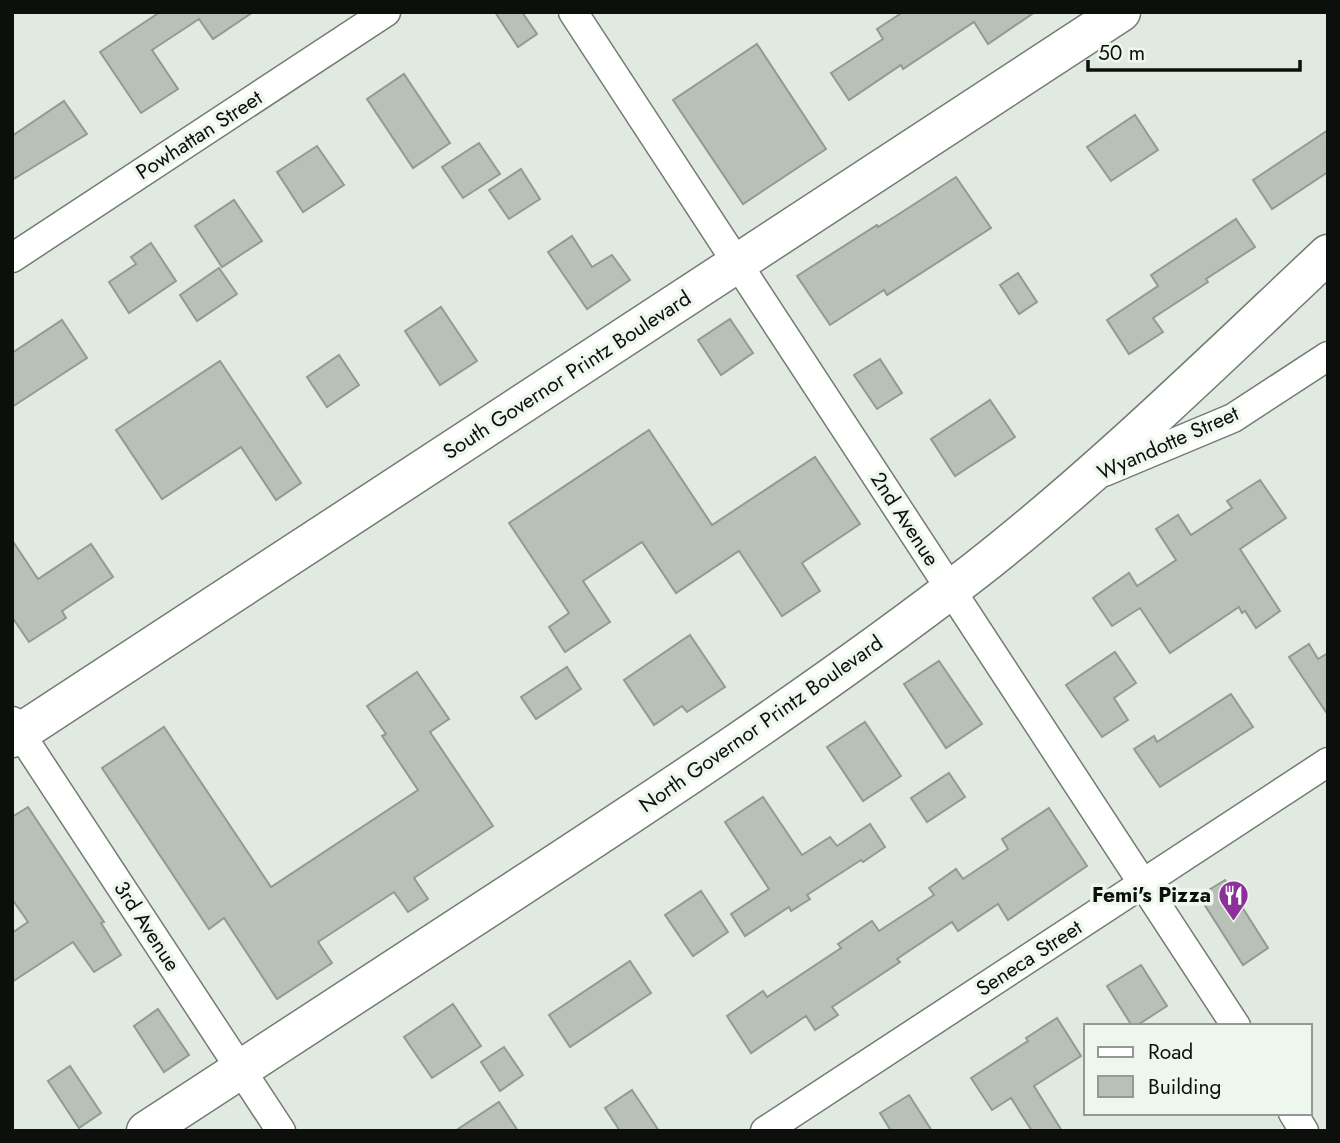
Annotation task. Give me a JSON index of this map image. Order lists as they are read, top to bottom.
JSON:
{
  "streets": {
    "main road": ["South Governor Printz Boulevard", "North Governor Printz Boulevard"],
    "street": [
      "Powhattan Street",
      "Wyandotte Street",
      "2nd Avenue",
      "3rd Avenue",
      "Seneca Street"
    ]
  },
  "crossings": [
    ["South Governor Printz Boulevard", "2nd Avenue"],
    ["South Governor Printz Boulevard", "3rd Avenue"],
    ["Wyandotte Street", "North Governor Printz Boulevard"],
    ["2nd Avenue", "North Governor Printz Boulevard"],
    ["2nd Avenue", "Seneca Street"],
    ["North Governor Printz Boulevard", "3rd Avenue"]
  ],
  "places": {
    "restaurant": ["Femi's Pizza"]
  },
  "legend": ["Road", "Building"],
  "scale_bar": "50 m"
}
